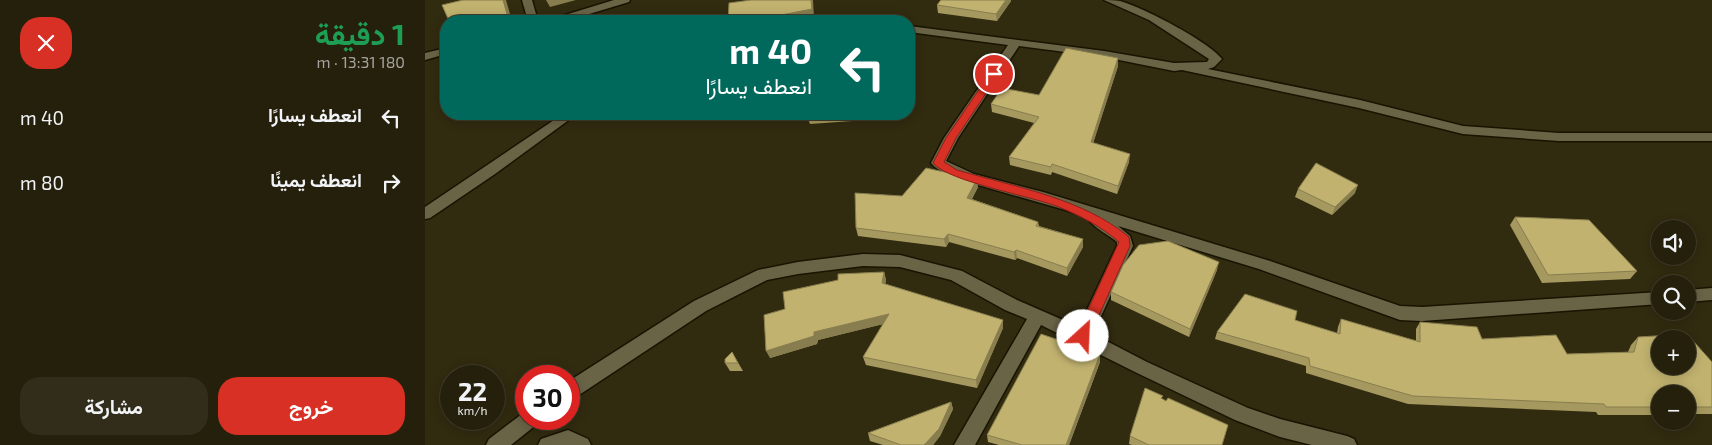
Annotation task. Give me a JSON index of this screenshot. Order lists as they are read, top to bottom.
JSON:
{
  "page": {
    "heading": ["1 دقيقة", "180 m · 13:31"],
    "turn": ["40 m", "انعطف يسارًا"],
    "list": [
      {
        "name": "انعطف يسارًا",
        "value": "40 m"
      },
      {
        "name": "انعطف يمينًا",
        "value": "80 m"
      }
    ],
    "map_buttons": ["+", "−"],
    "speed": "22 km/h",
    "limit": "30",
    "buttons": ["خروج", "مشاركة"]
  }
}
